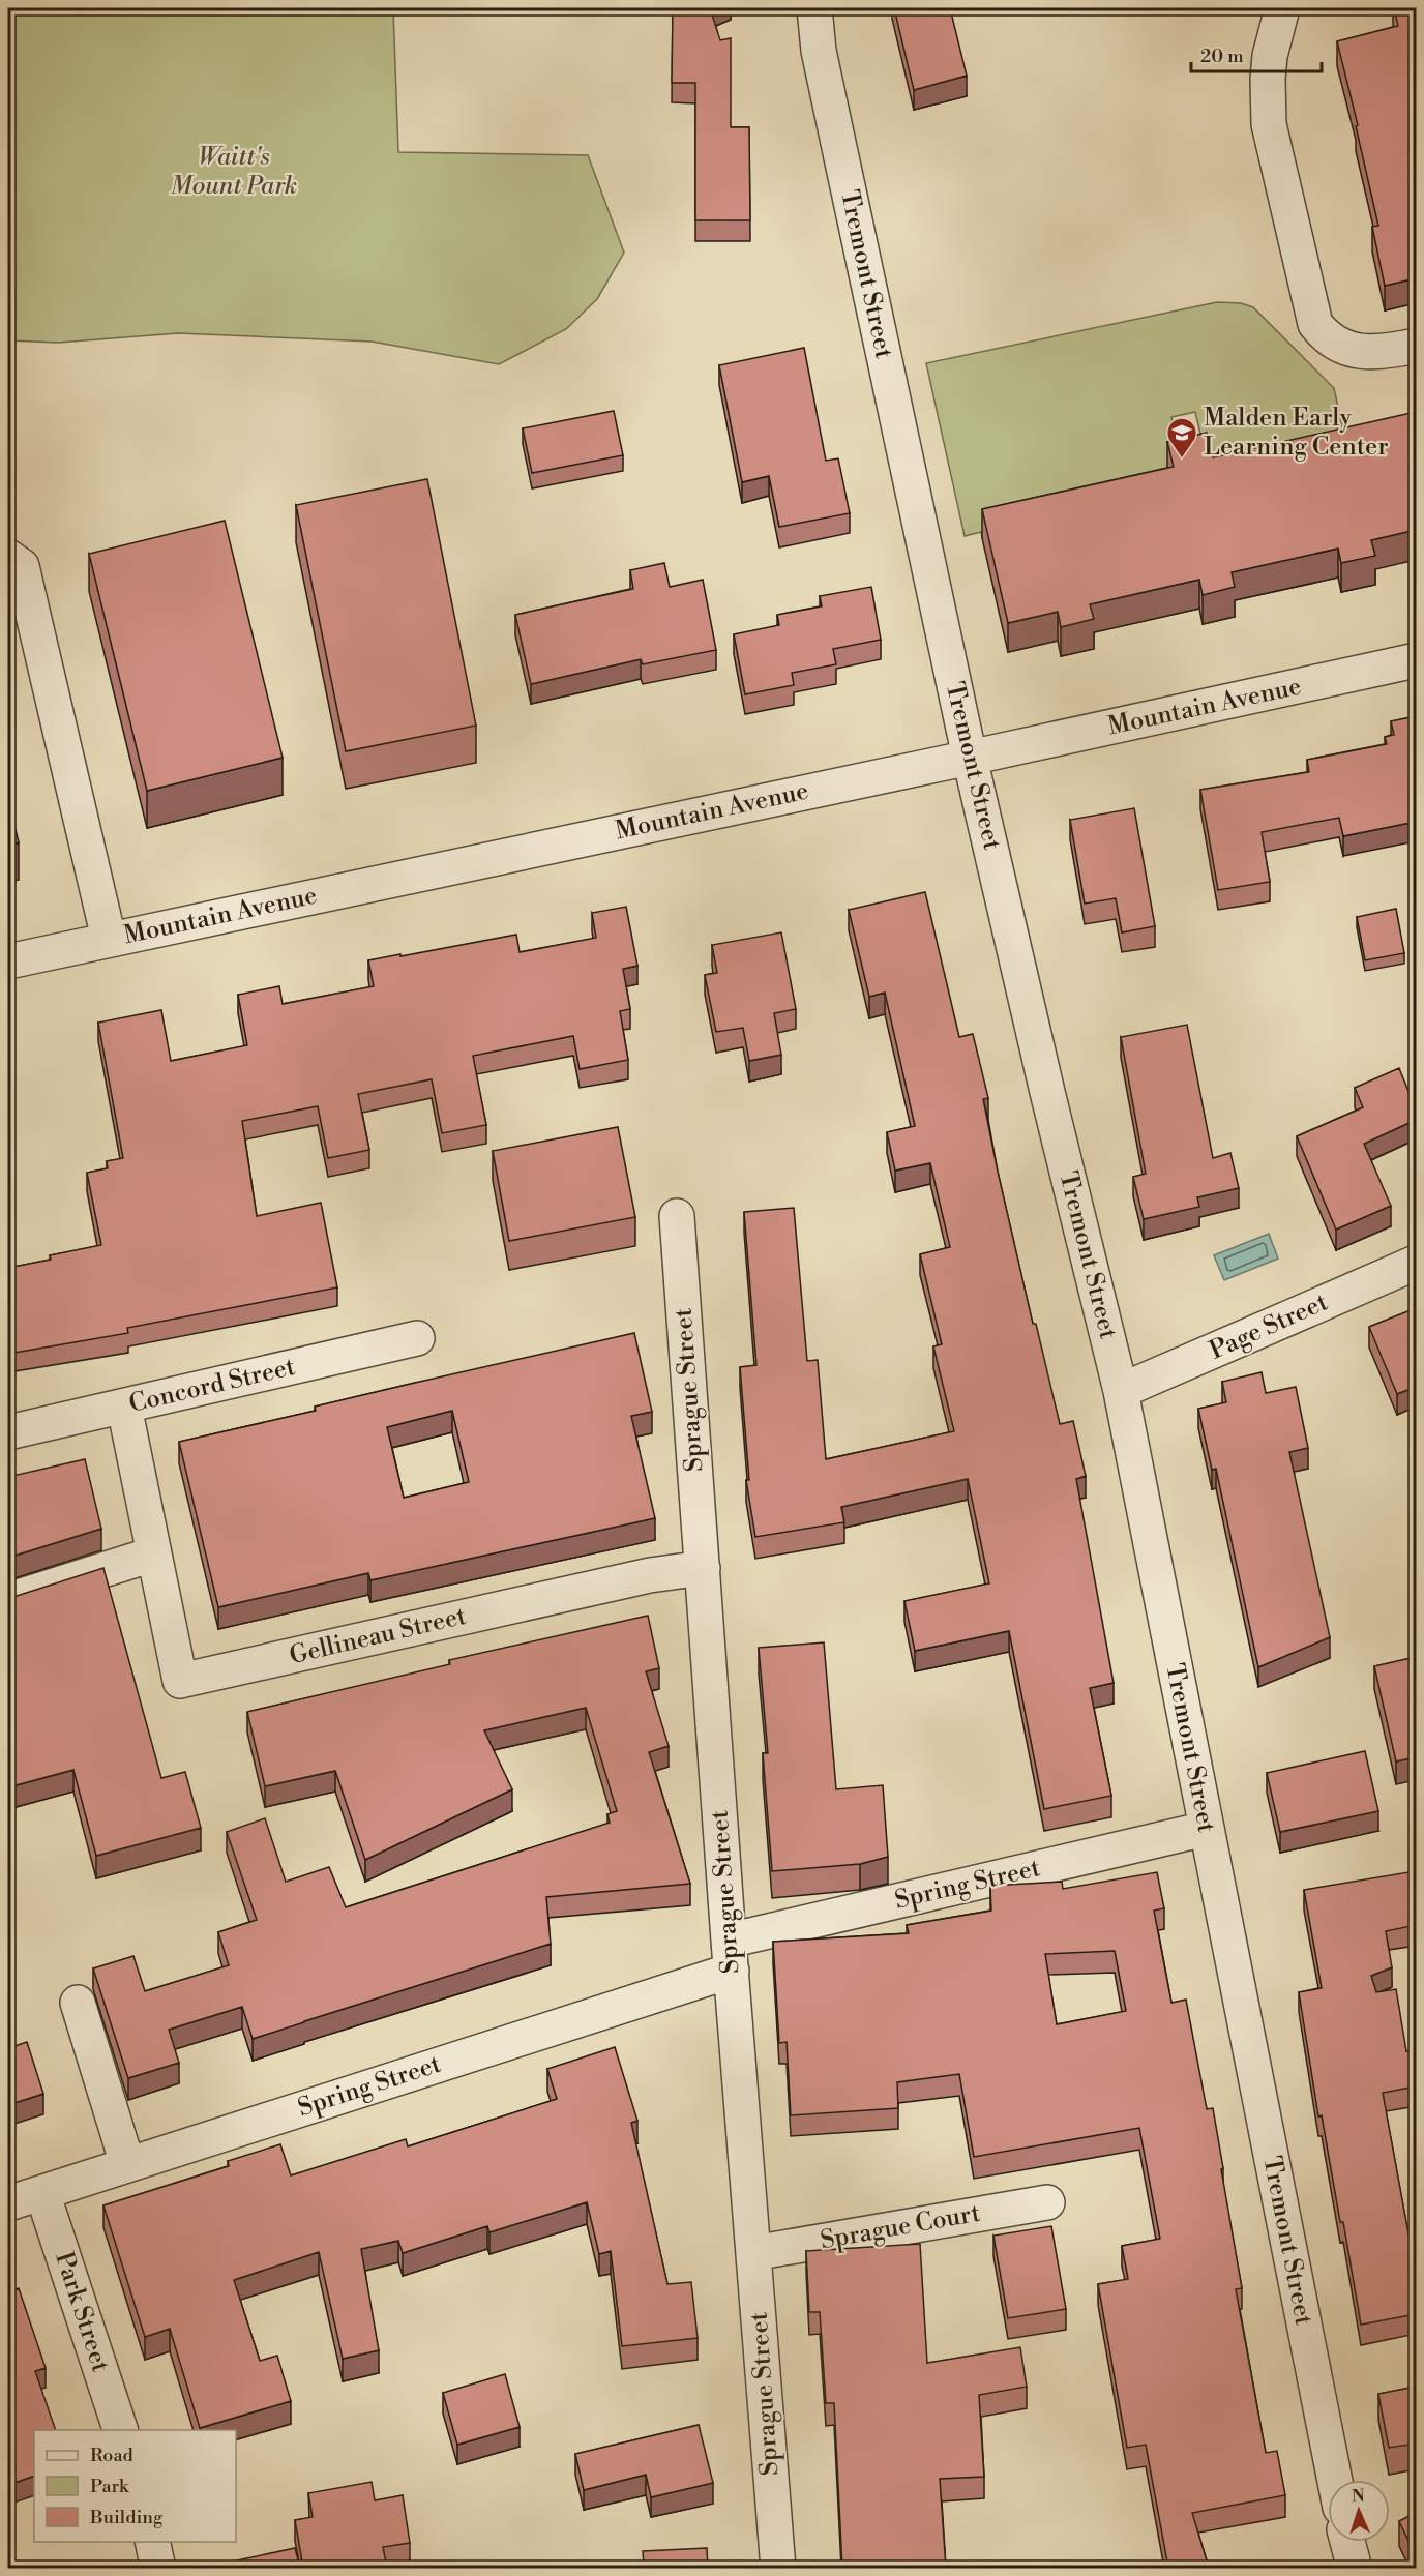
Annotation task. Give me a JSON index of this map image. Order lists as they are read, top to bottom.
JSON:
{
  "streets": {
    "street": [
      "Tremont Street",
      "Mountain Avenue",
      "Page Street",
      "Concord Street",
      "Sprague Street",
      "Gellineau Street",
      "Spring Street",
      "Sprague Court",
      "Park Street"
    ]
  },
  "crossings": [
    ["Tremont Street", "Mountain Avenue"],
    ["Tremont Street", "Page Street"],
    ["Tremont Street", "Spring Street"],
    ["Sprague Street", "Gellineau Street"],
    ["Sprague Street", "Spring Street"],
    ["Sprague Street", "Sprague Court"],
    ["Spring Street", "Park Street"]
  ],
  "parks": ["Waitt's Mount Park"],
  "places": {
    "school or university": ["Malden Early Learning Center"]
  },
  "legend": ["Road", "Park", "Building"],
  "scale_bar": "20 m",
  "north": "top"
}
